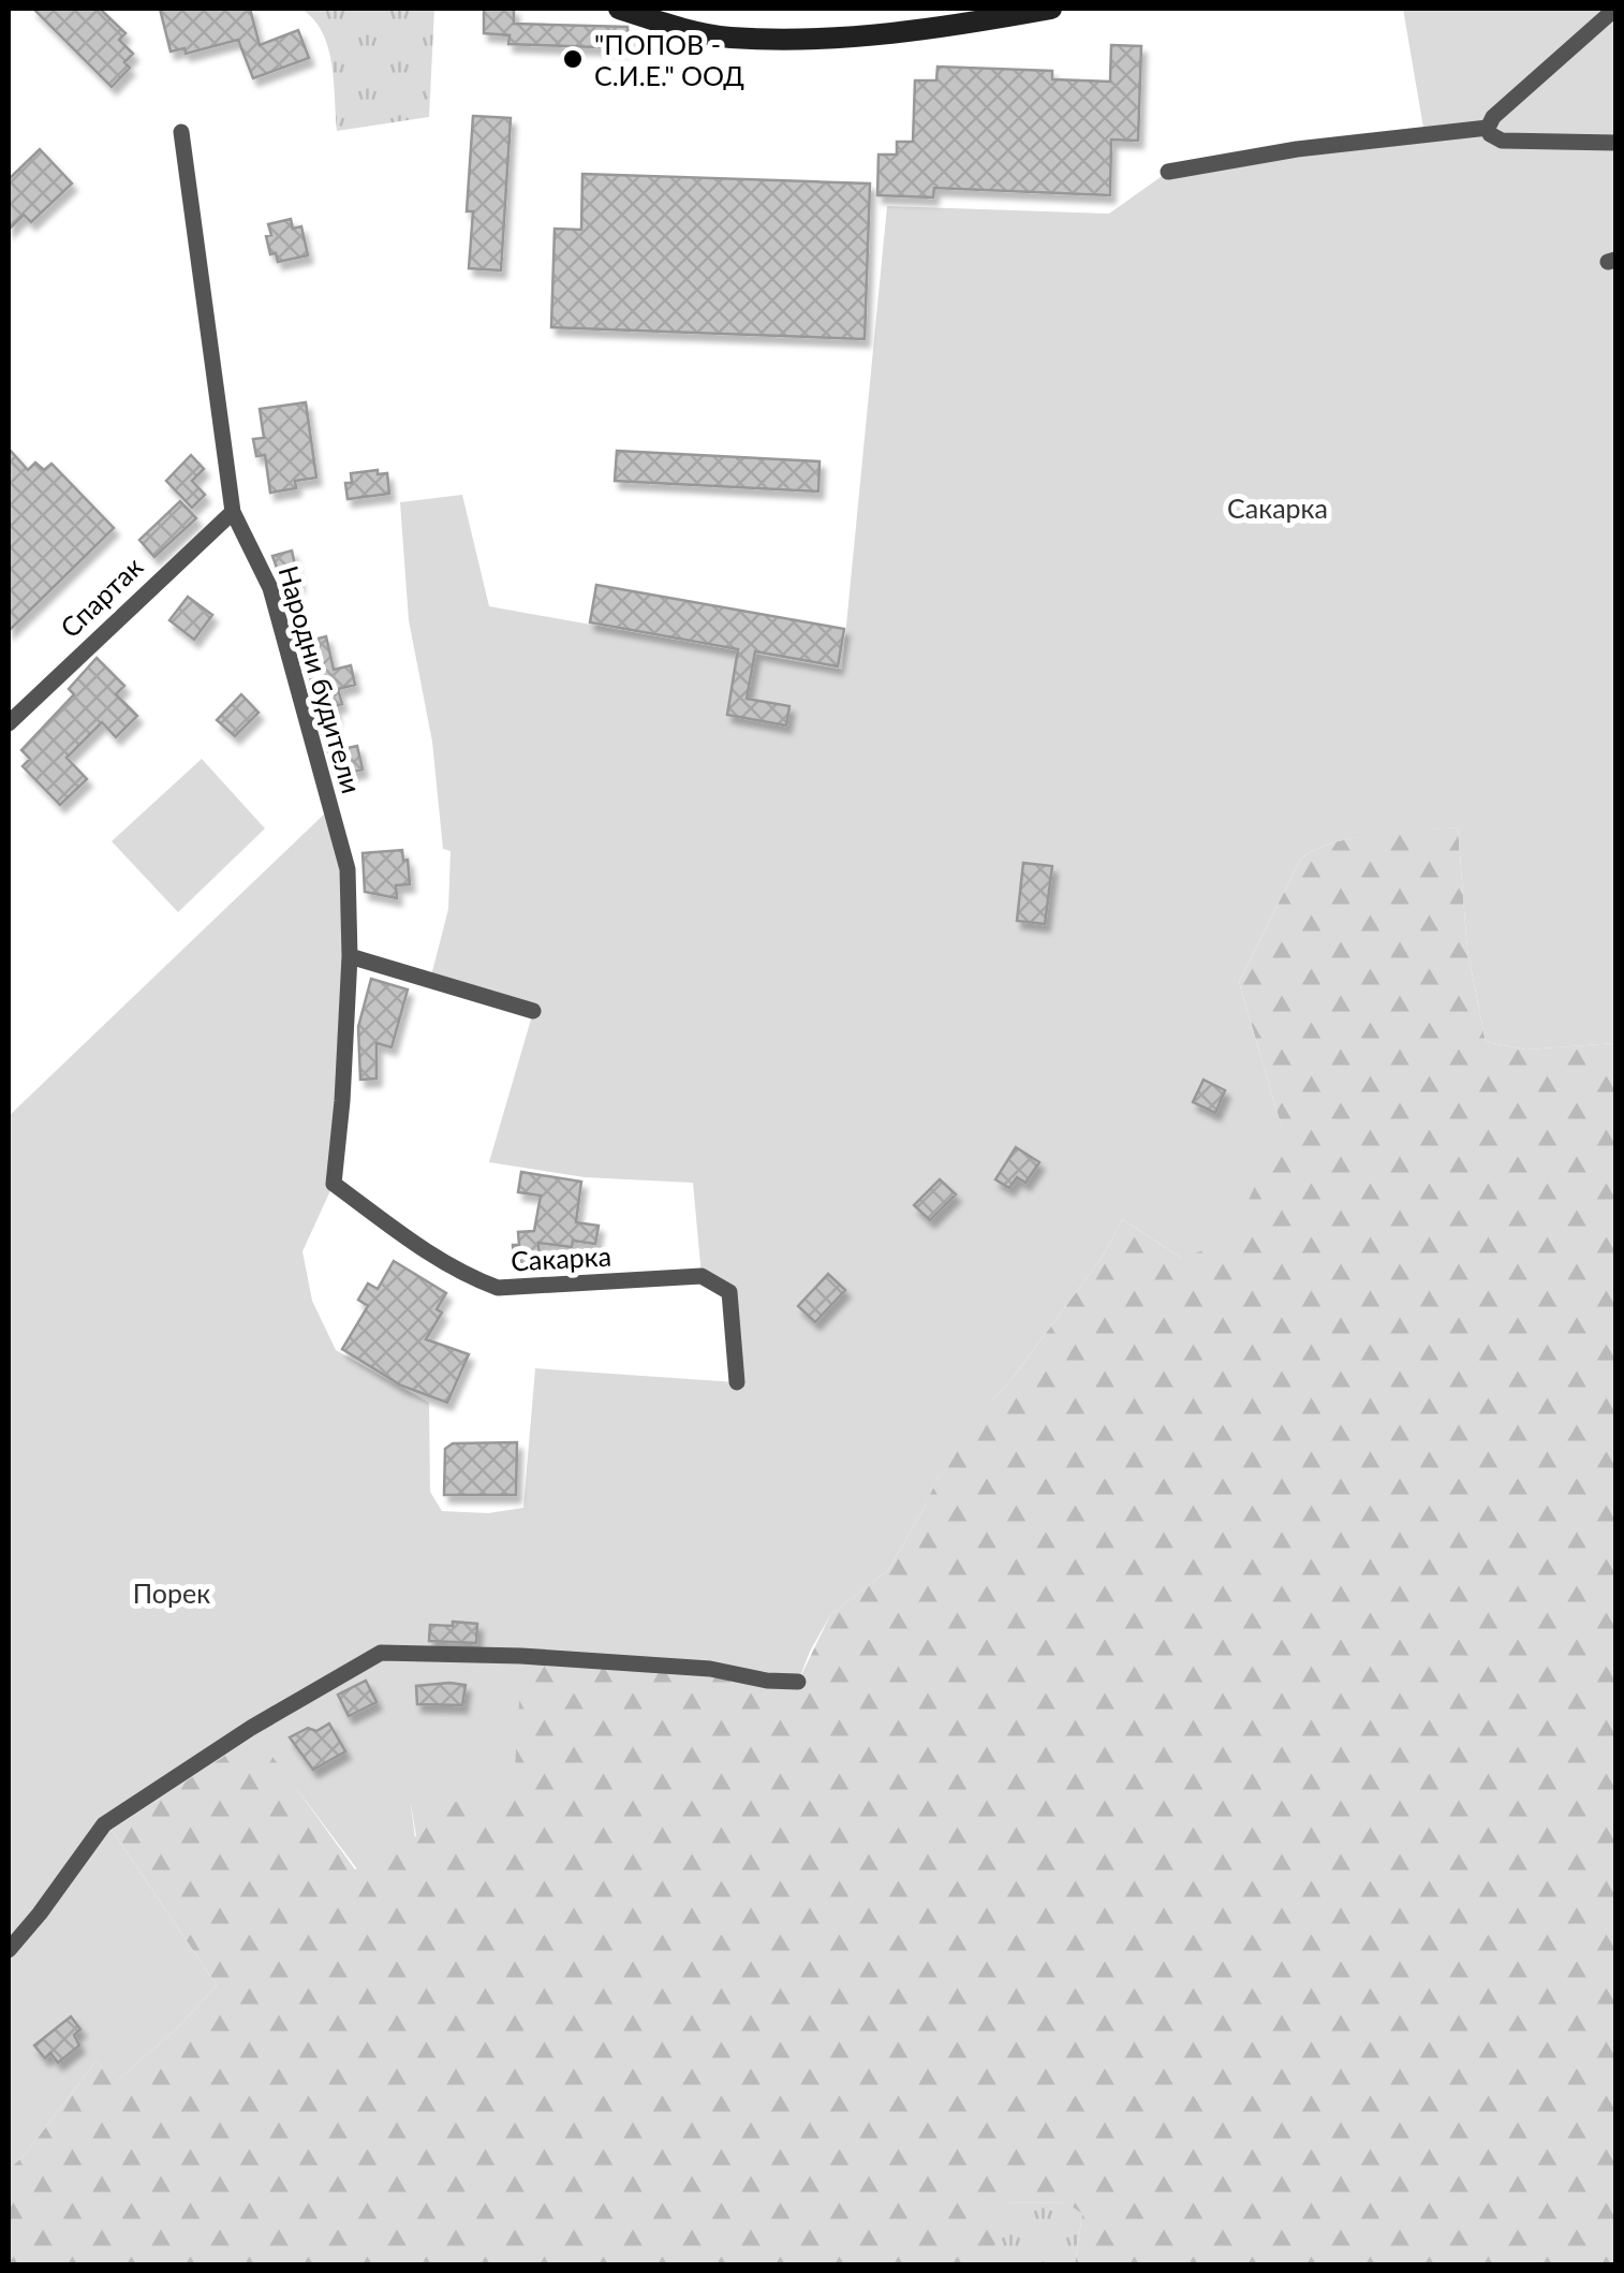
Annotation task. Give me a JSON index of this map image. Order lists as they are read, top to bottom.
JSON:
{
  "streets": {
    "street": ["Спартак", "Народни будители", "Сакарка"]
  },
  "crossings": [
    ["Спартак", "Народни будители"],
    ["Народни будители", "Сакарка"]
  ],
  "parks": ["Сакарка", "Порек"],
  "places": ["\"ПОПОВ - С.И.Е.\" ООД"]
}
